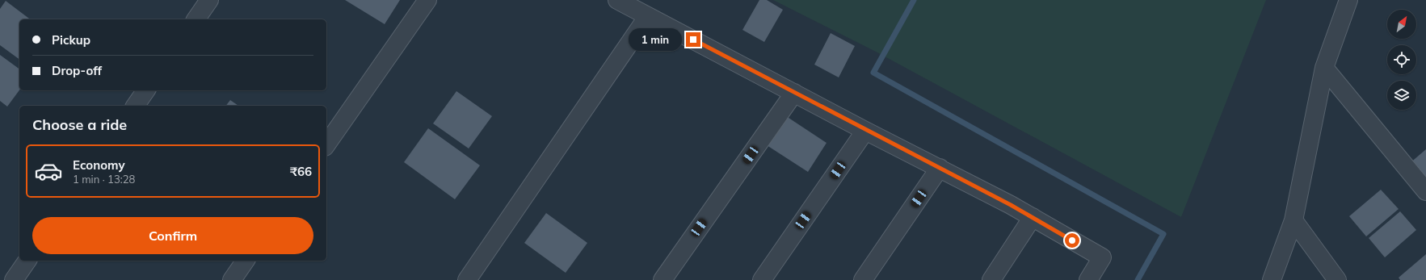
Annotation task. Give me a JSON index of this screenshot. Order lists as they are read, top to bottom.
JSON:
{
  "north": "top right",
  "page": {
    "banner": ["Pickup", "Drop-off"],
    "bubble": "1 min",
    "heading": "Choose a ride",
    "list": [
      {
        "name": "Economy",
        "note": "1 min · 13:28",
        "value": "₹66"
      }
    ],
    "buttons": "Confirm"
  }
}
